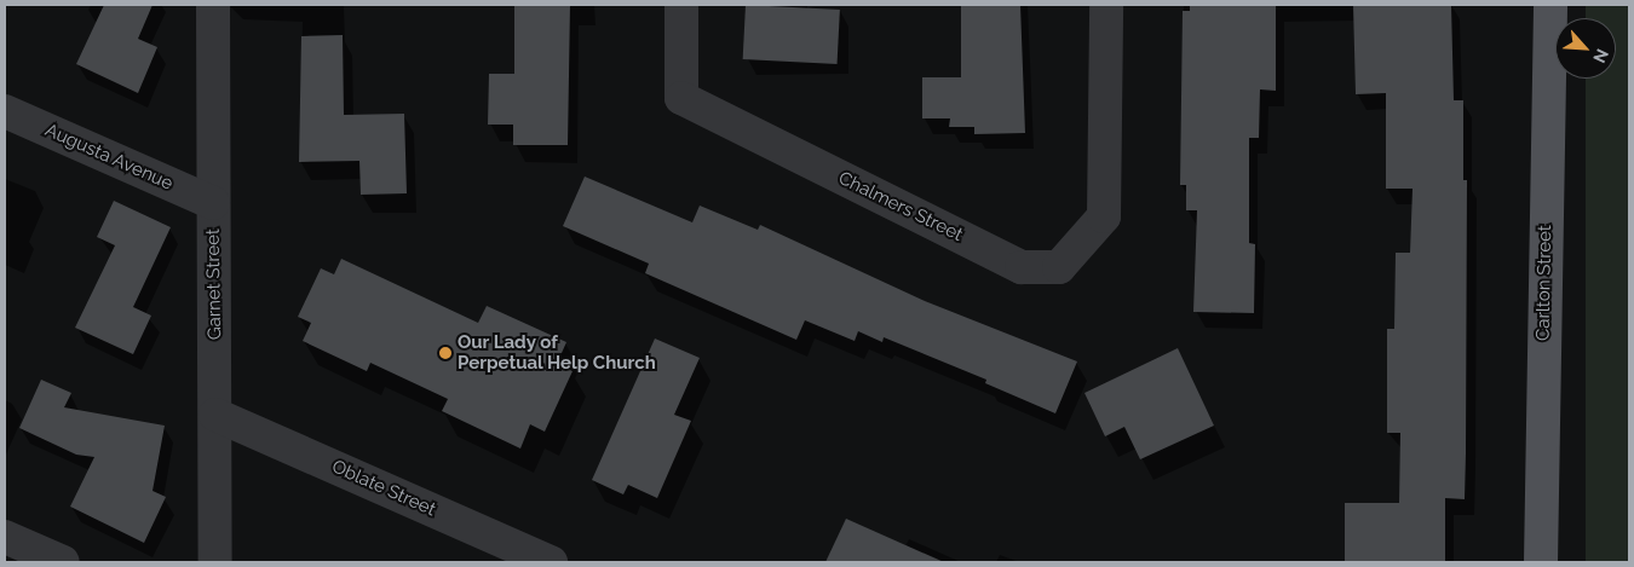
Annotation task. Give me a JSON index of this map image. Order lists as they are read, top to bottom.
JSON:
{
  "streets": {
    "main road": ["Carlton Street"],
    "street": [
      "Augusta Avenue",
      "Chalmers Street",
      "Garnet Street",
      "Oblate Street"
    ]
  },
  "crossings": [
    ["Augusta Avenue", "Garnet Street"],
    ["Garnet Street", "Oblate Street"]
  ],
  "places": ["Our Lady of Perpetual Help Church"],
  "north": "bottom right"
}
